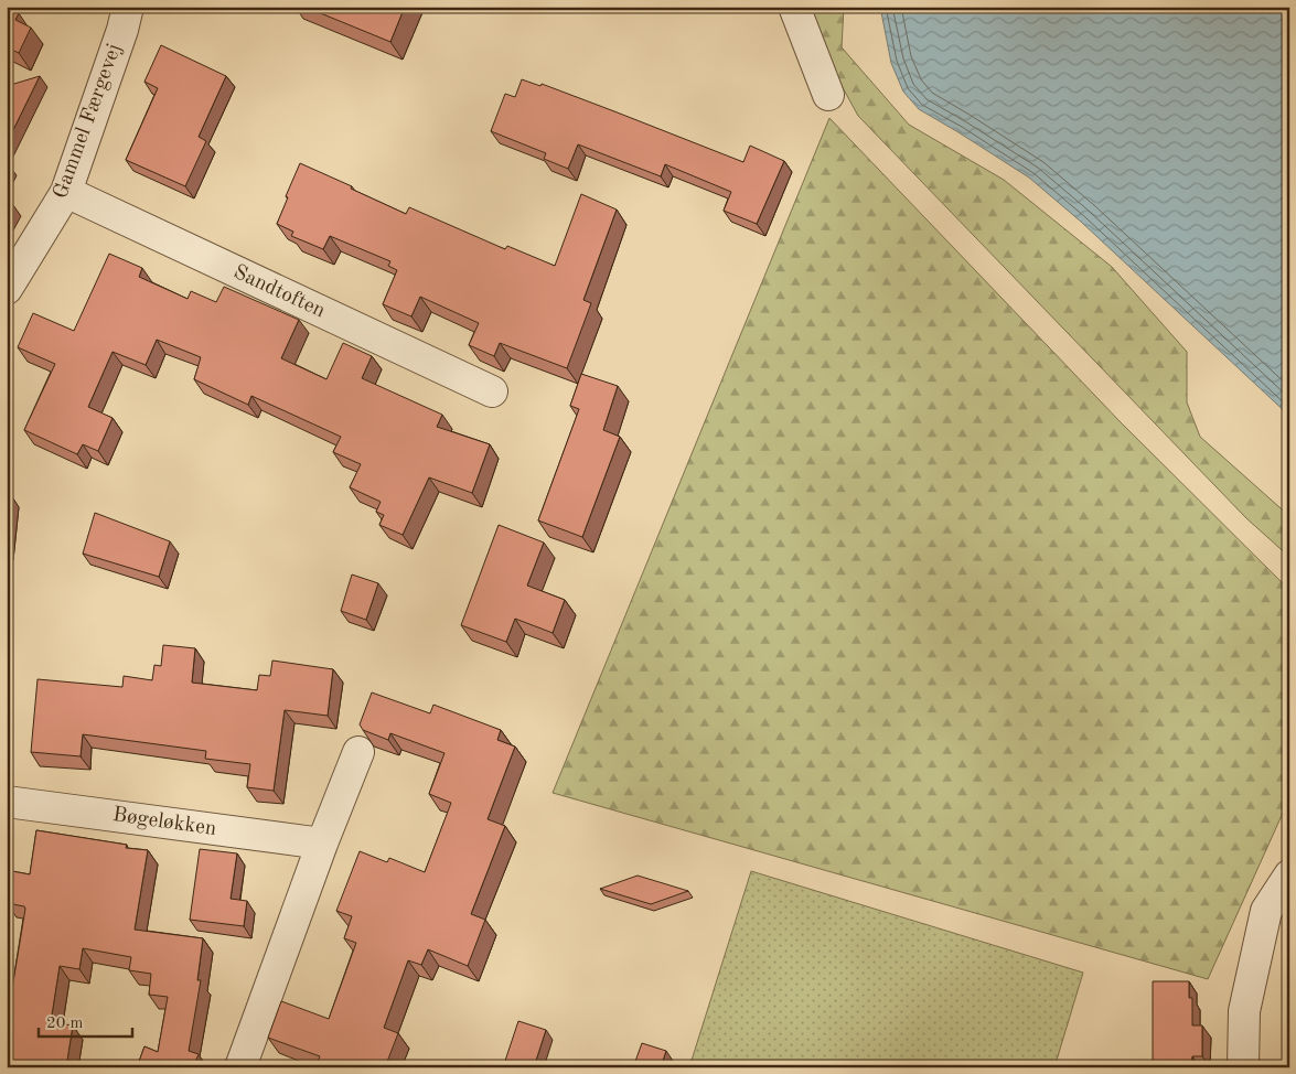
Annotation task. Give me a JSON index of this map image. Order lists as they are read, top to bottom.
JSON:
{
  "streets": {
    "street": ["Gammel Færgevej", "Sandtoften", "Bøgeløkken"]
  },
  "crossings": [
    ["Gammel Færgevej", "Sandtoften"]
  ],
  "scale_bar": "20 m"
}
